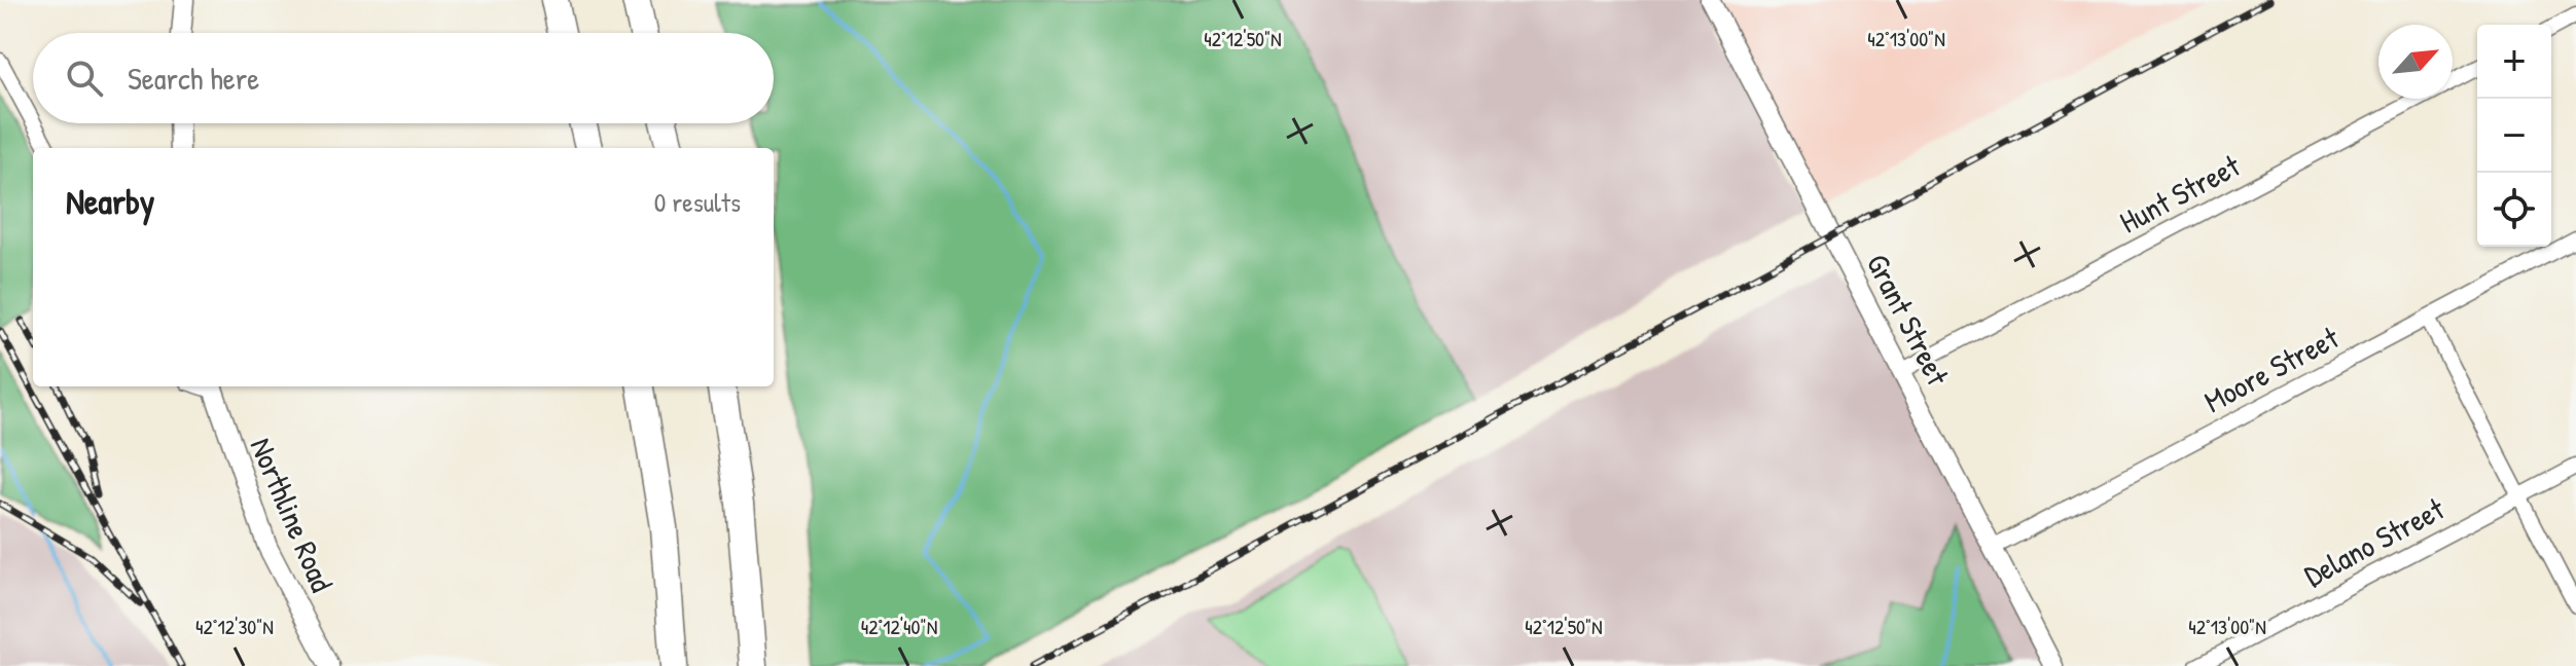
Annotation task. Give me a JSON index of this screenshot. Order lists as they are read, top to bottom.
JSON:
{
  "streets": {
    "street": [
      "Hunt Street",
      "Grant Street",
      "Moore Street",
      "Northline Road",
      "Delano Street"
    ]
  },
  "crossings": [
    ["Hunt Street", "Grant Street"],
    ["Grant Street", "Moore Street"]
  ],
  "north": "top right",
  "page": {
    "map_buttons": ["+", "−"],
    "search": "Search here",
    "heading": ["Nearby", "0 results"]
  },
  "coordinates": [
    "42°12'50\"N",
    "42°13'00\"N",
    "42°12'30\"N",
    "42°12'40\"N"
  ]
}
